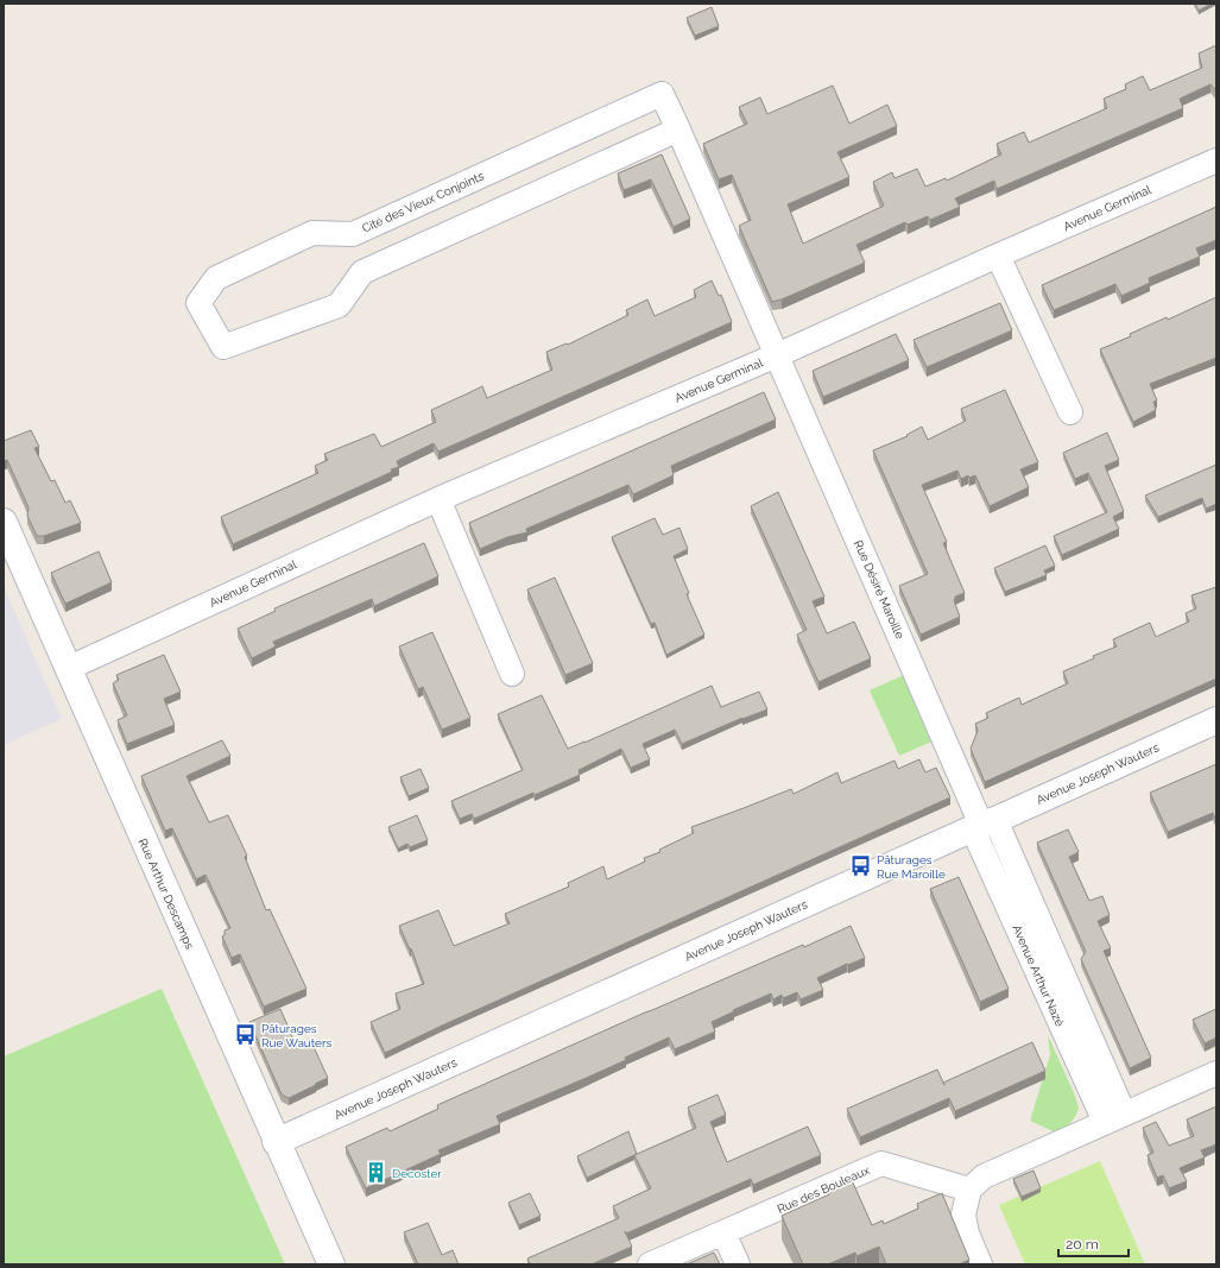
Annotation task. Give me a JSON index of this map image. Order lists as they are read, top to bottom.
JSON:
{
  "streets": {
    "street": [
      "Cité des Vieux Conjoints",
      "Avenue Germinal",
      "Rue Désiré Maroille",
      "Avenue Joseph Wauters",
      "Rue Arthur Descamps",
      "Avenue Arthur Nazé",
      "Rue des Bouleaux"
    ]
  },
  "crossings": [
    ["Cité des Vieux Conjoints", "Avenue Germinal"],
    ["Cité des Vieux Conjoints", "Rue Désiré Maroille"],
    ["Avenue Germinal", "Rue Désiré Maroille"],
    ["Avenue Germinal", "Rue Arthur Descamps"],
    ["Rue Désiré Maroille", "Avenue Joseph Wauters"],
    ["Rue Désiré Maroille", "Avenue Arthur Nazé"],
    ["Avenue Joseph Wauters", "Rue Arthur Descamps"],
    ["Avenue Joseph Wauters", "Avenue Arthur Nazé"]
  ],
  "places": {
    "bus stop": ["Pâturages Rue Maroille", "Pâturages Rue Wauters"],
    "building": ["Decoster"]
  },
  "scale_bar": "20 m"
}
